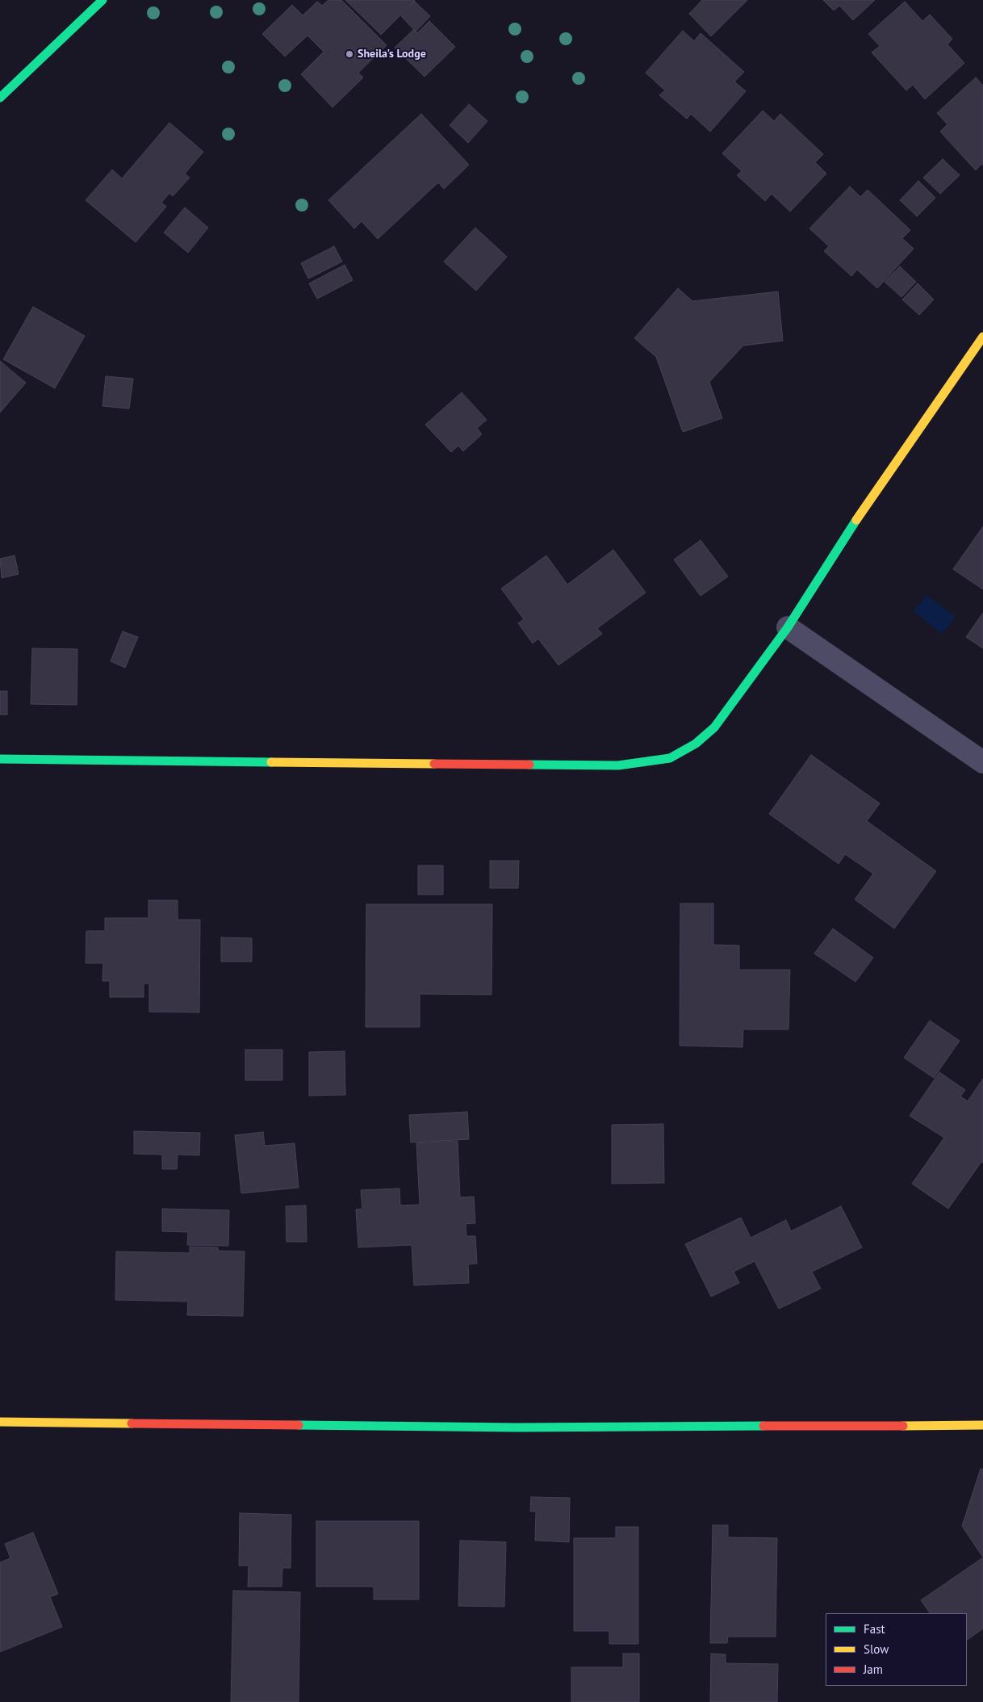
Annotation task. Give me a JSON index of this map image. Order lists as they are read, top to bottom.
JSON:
{
  "places": ["Sheila's Lodge"],
  "legend": ["Fast", "Slow", "Jam"]
}
